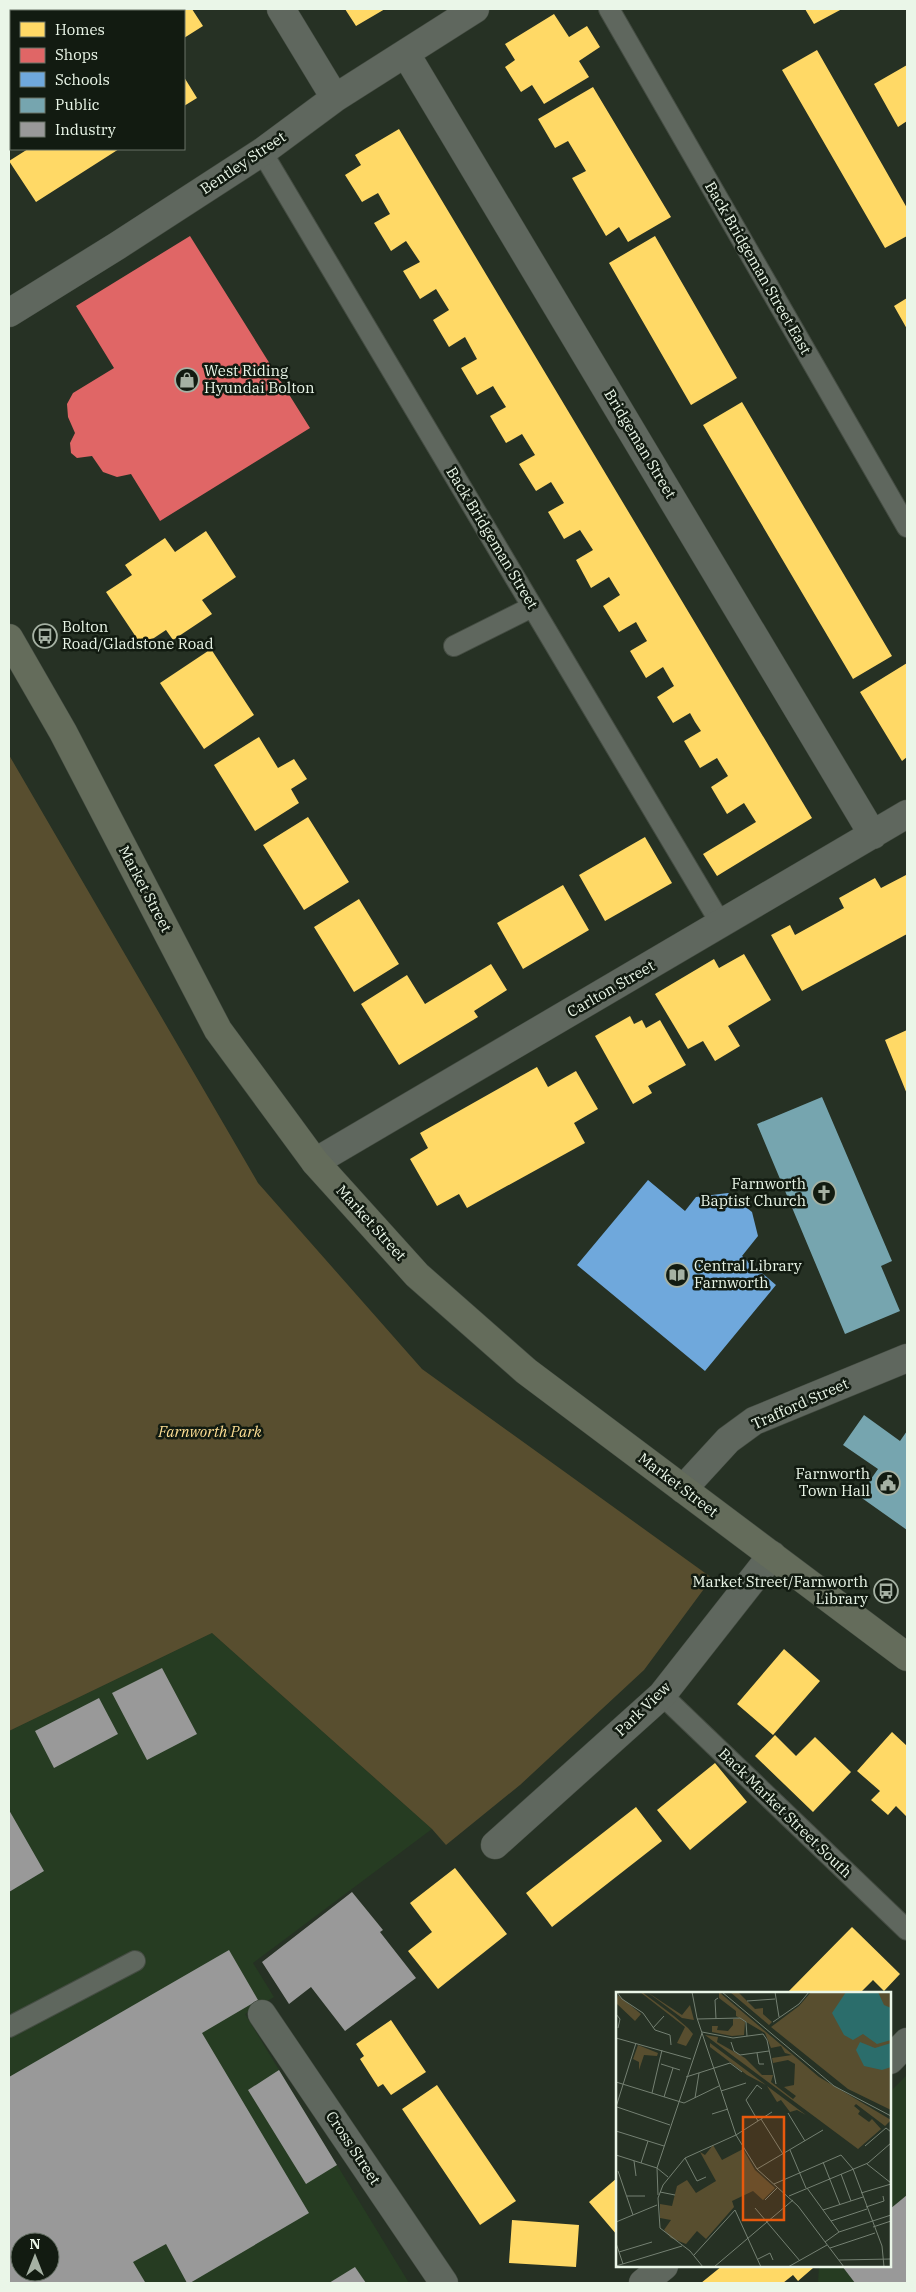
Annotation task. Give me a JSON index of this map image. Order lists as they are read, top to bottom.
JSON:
{
  "streets": {
    "main road": ["Market Street"],
    "street": [
      "Bentley Street",
      "Bridgeman Street",
      "Carlton Street",
      "Trafford Street",
      "Park View",
      "Cross Street"
    ],
    "lane": ["Back Bridgeman Street East", "Back Bridgeman Street", "Back Market Street South"]
  },
  "crossings": [
    ["Bentley Street", "Bridgeman Street"],
    ["Bentley Street", "Back Bridgeman Street"],
    ["Bridgeman Street", "Carlton Street"],
    ["Back Bridgeman Street", "Carlton Street"],
    ["Market Street", "Carlton Street"],
    ["Market Street", "Trafford Street"],
    ["Market Street", "Park View"],
    ["Park View", "Back Market Street South"]
  ],
  "parks": ["Farnworth Park"],
  "places": {
    "shop": ["West Riding Hyundai Bolton"],
    "bus stop": ["Bolton Road/Gladstone Road", "Market Street/Farnworth Library"],
    "church": ["Farnworth Baptist Church"],
    "library": ["Central Library Farnworth"],
    "public building": ["Farnworth Town Hall"]
  },
  "legend": [
    "Homes",
    "Shops",
    "Schools",
    "Public",
    "Industry"
  ],
  "north": "top"
}
